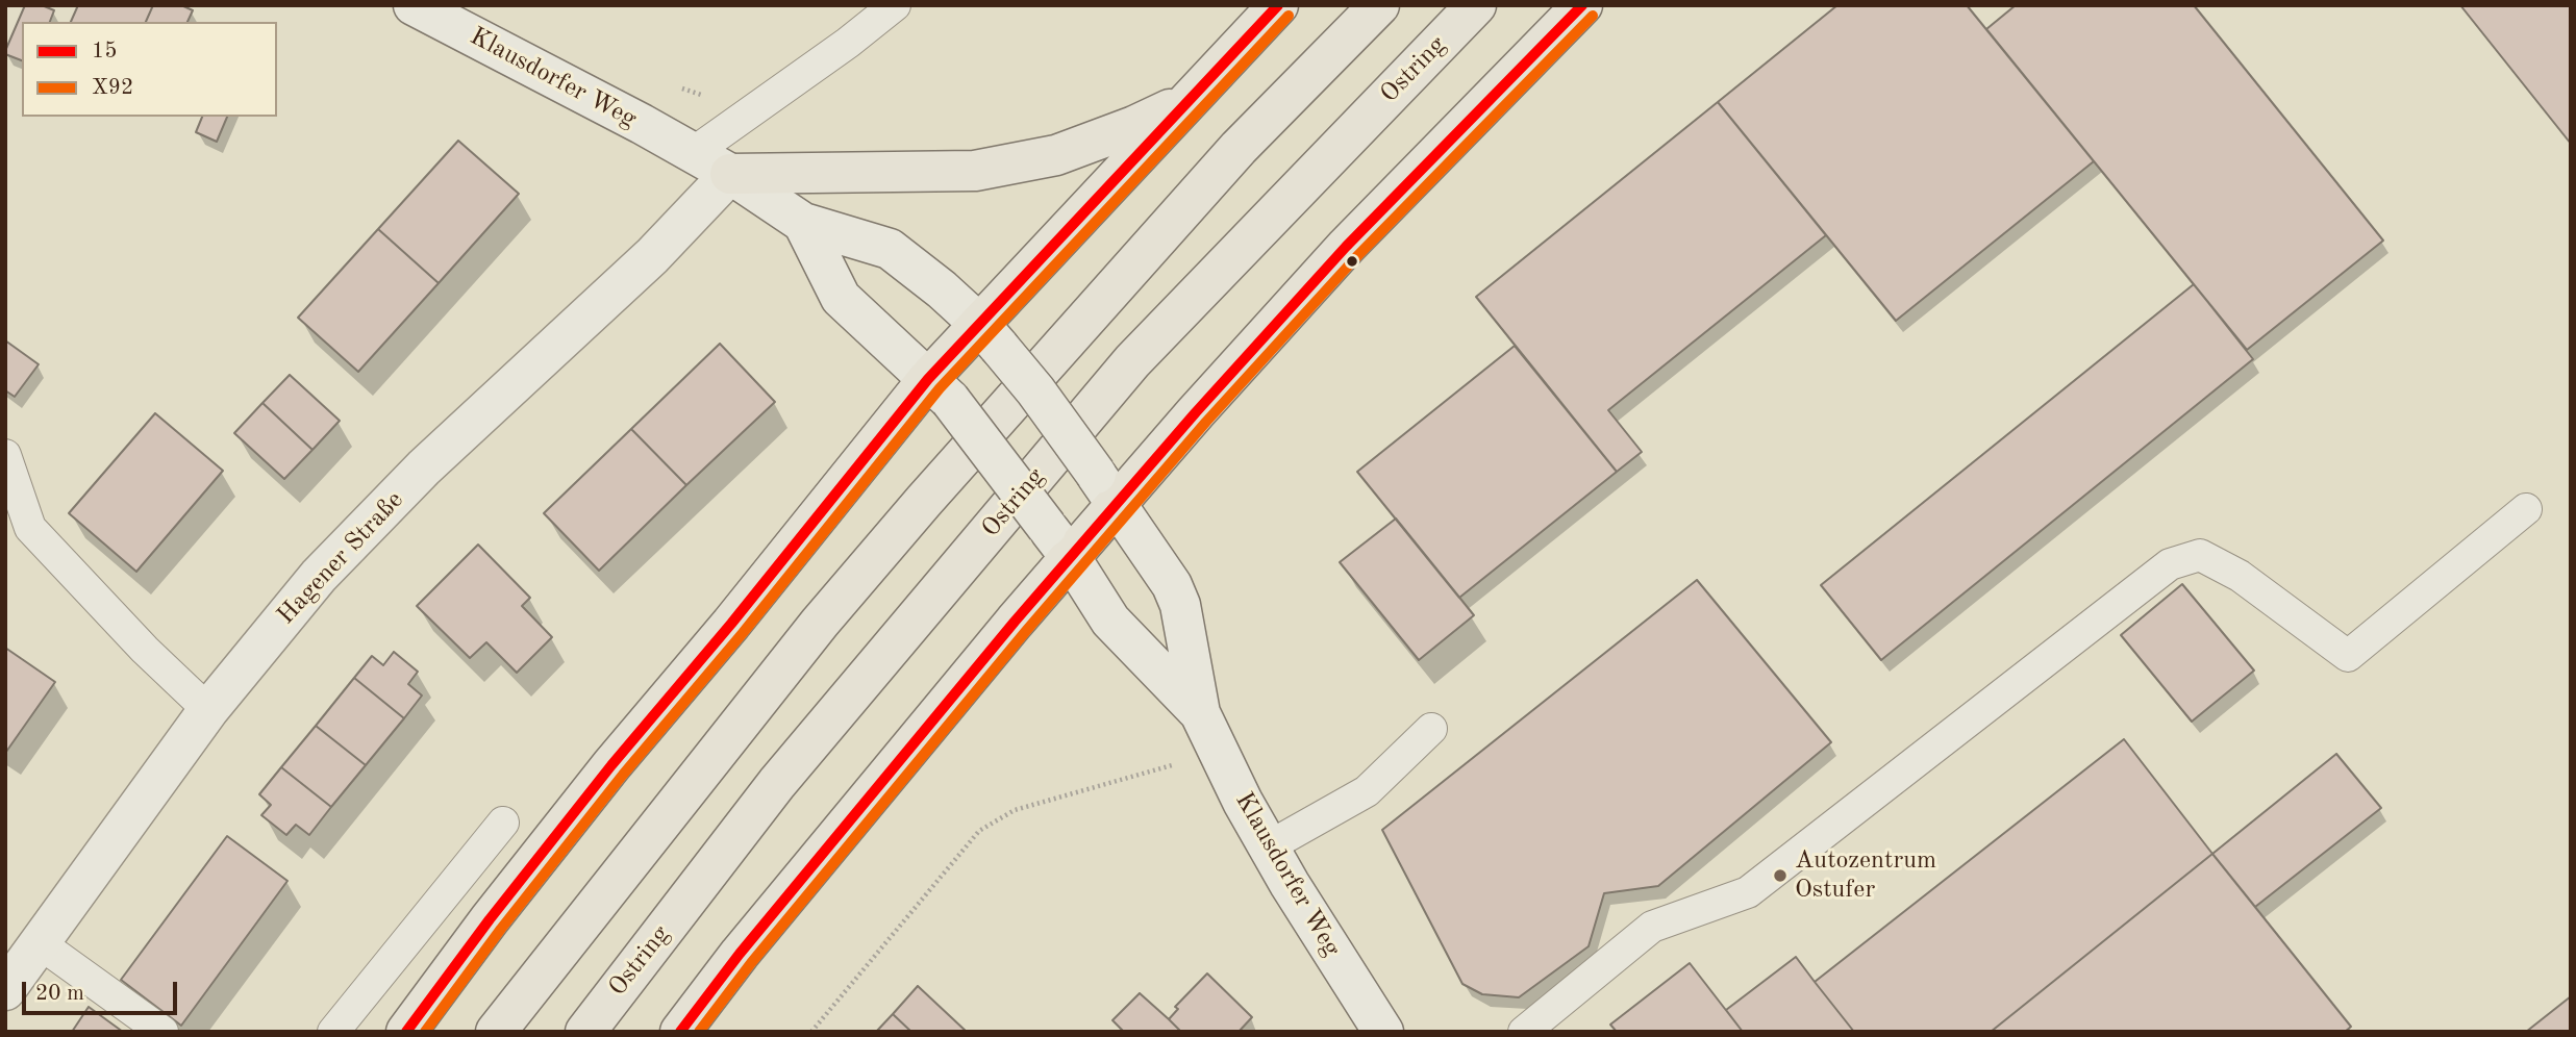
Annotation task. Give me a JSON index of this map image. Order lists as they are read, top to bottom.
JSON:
{
  "streets": {
    "highway": ["Ostring"],
    "street": ["Klausdorfer Weg", "Hagener Straße"]
  },
  "crossings": [
    ["Klausdorfer Weg", "Hagener Straße"]
  ],
  "places": ["Autozentrum Ostufer"],
  "lines": ["transit line 15", "transit line X92"],
  "legend": ["15", "X92"],
  "scale_bar": "20 m"
}
